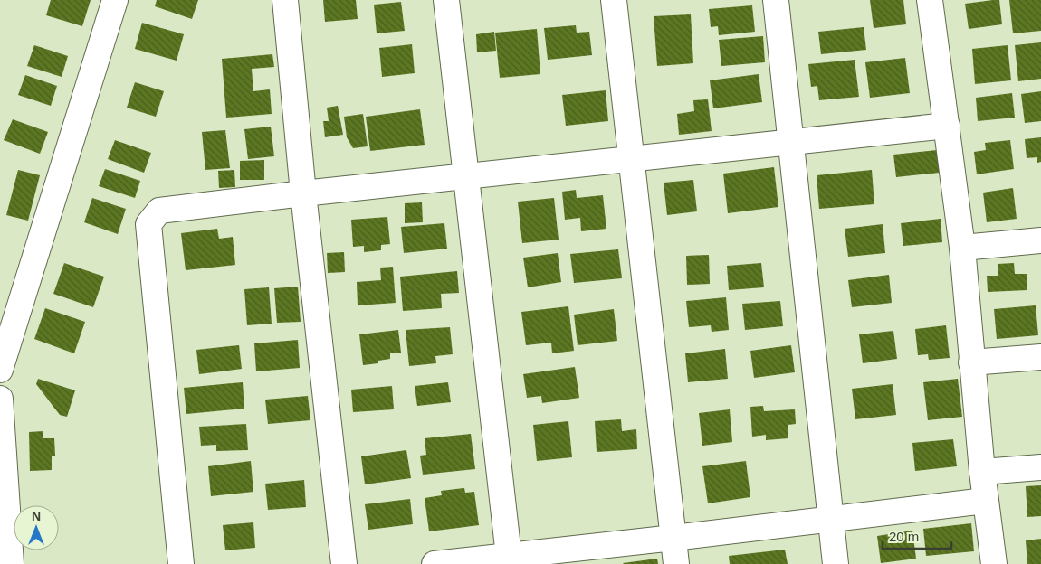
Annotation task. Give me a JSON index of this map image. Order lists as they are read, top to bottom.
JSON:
{
  "scale_bar": "20 m",
  "north": "top"
}
